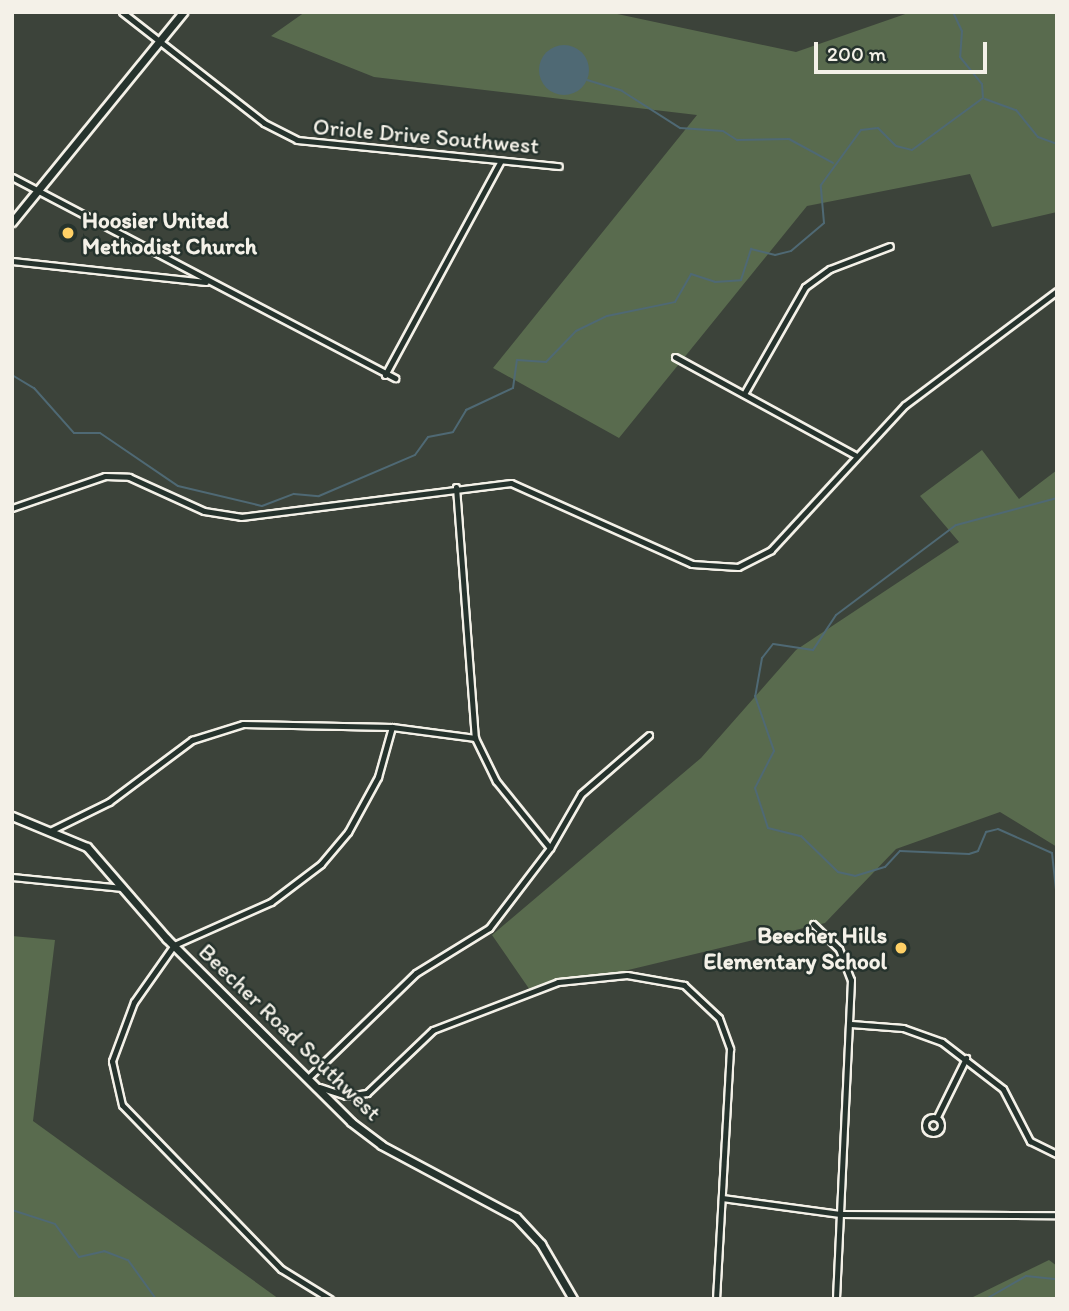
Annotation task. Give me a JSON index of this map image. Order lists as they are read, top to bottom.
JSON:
{
  "streets": {
    "street": ["Oriole Drive Southwest", "Beecher Road Southwest"]
  },
  "places": ["Hoosier United Methodist Church", "Beecher Hills Elementary School"],
  "scale_bar": "200 m"
}
